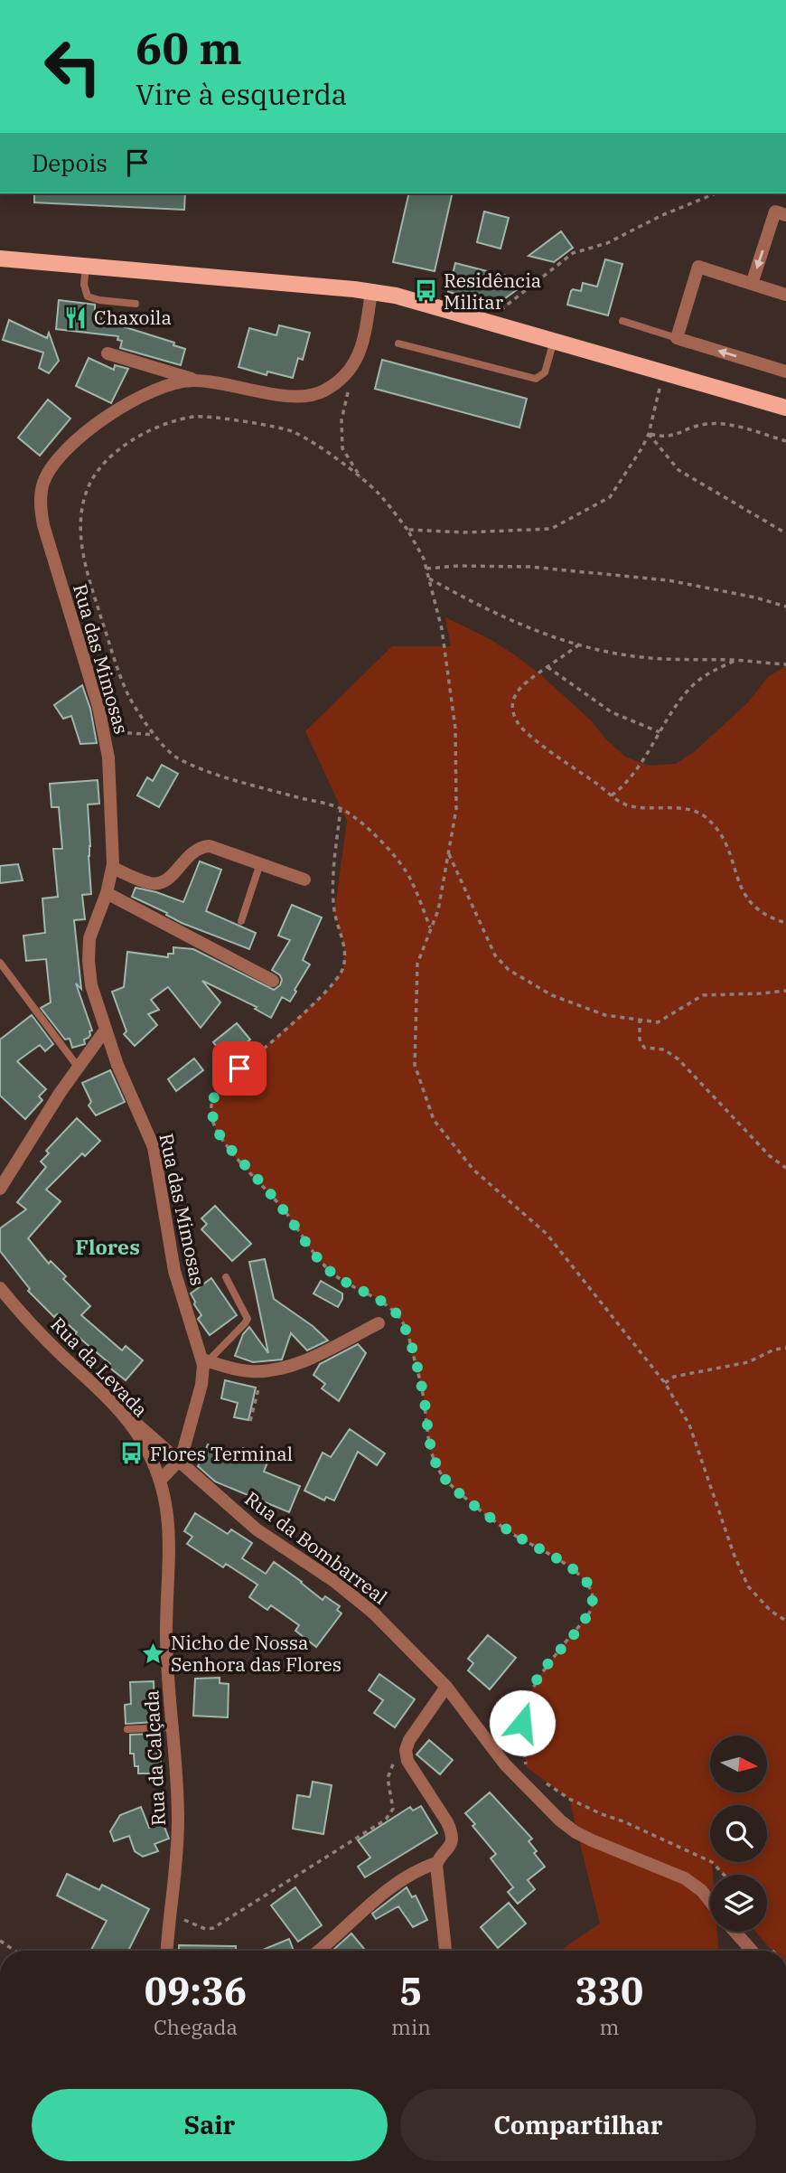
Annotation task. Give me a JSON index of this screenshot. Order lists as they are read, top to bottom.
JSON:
{
  "streets": {
    "street": [
      "Rua das Mimosas",
      "Rua da Levada",
      "Rua da Bombarreal",
      "Rua da Calçada"
    ]
  },
  "crossings": [
    ["Rua das Mimosas", "Rua da Levada"],
    ["Rua das Mimosas", "Rua da Bombarreal"],
    ["Rua das Mimosas", "Rua da Calçada"],
    ["Rua da Levada", "Rua da Bombarreal"],
    ["Rua da Levada", "Rua da Calçada"]
  ],
  "districts": ["Flores"],
  "places": {
    "bus stop": ["Residência Militar", "Flores Terminal"],
    "restaurant": ["Chaxoila"],
    "place": ["Nicho de Nossa Senhora das Flores"]
  },
  "north": "right",
  "page": {
    "turn": ["60 m", "Vire à esquerda"],
    "then": "Depois",
    "eta": [
      "09:36",
      "Chegada",
      "5",
      "min",
      "330",
      "m"
    ],
    "buttons": ["Sair", "Compartilhar"]
  }
}
